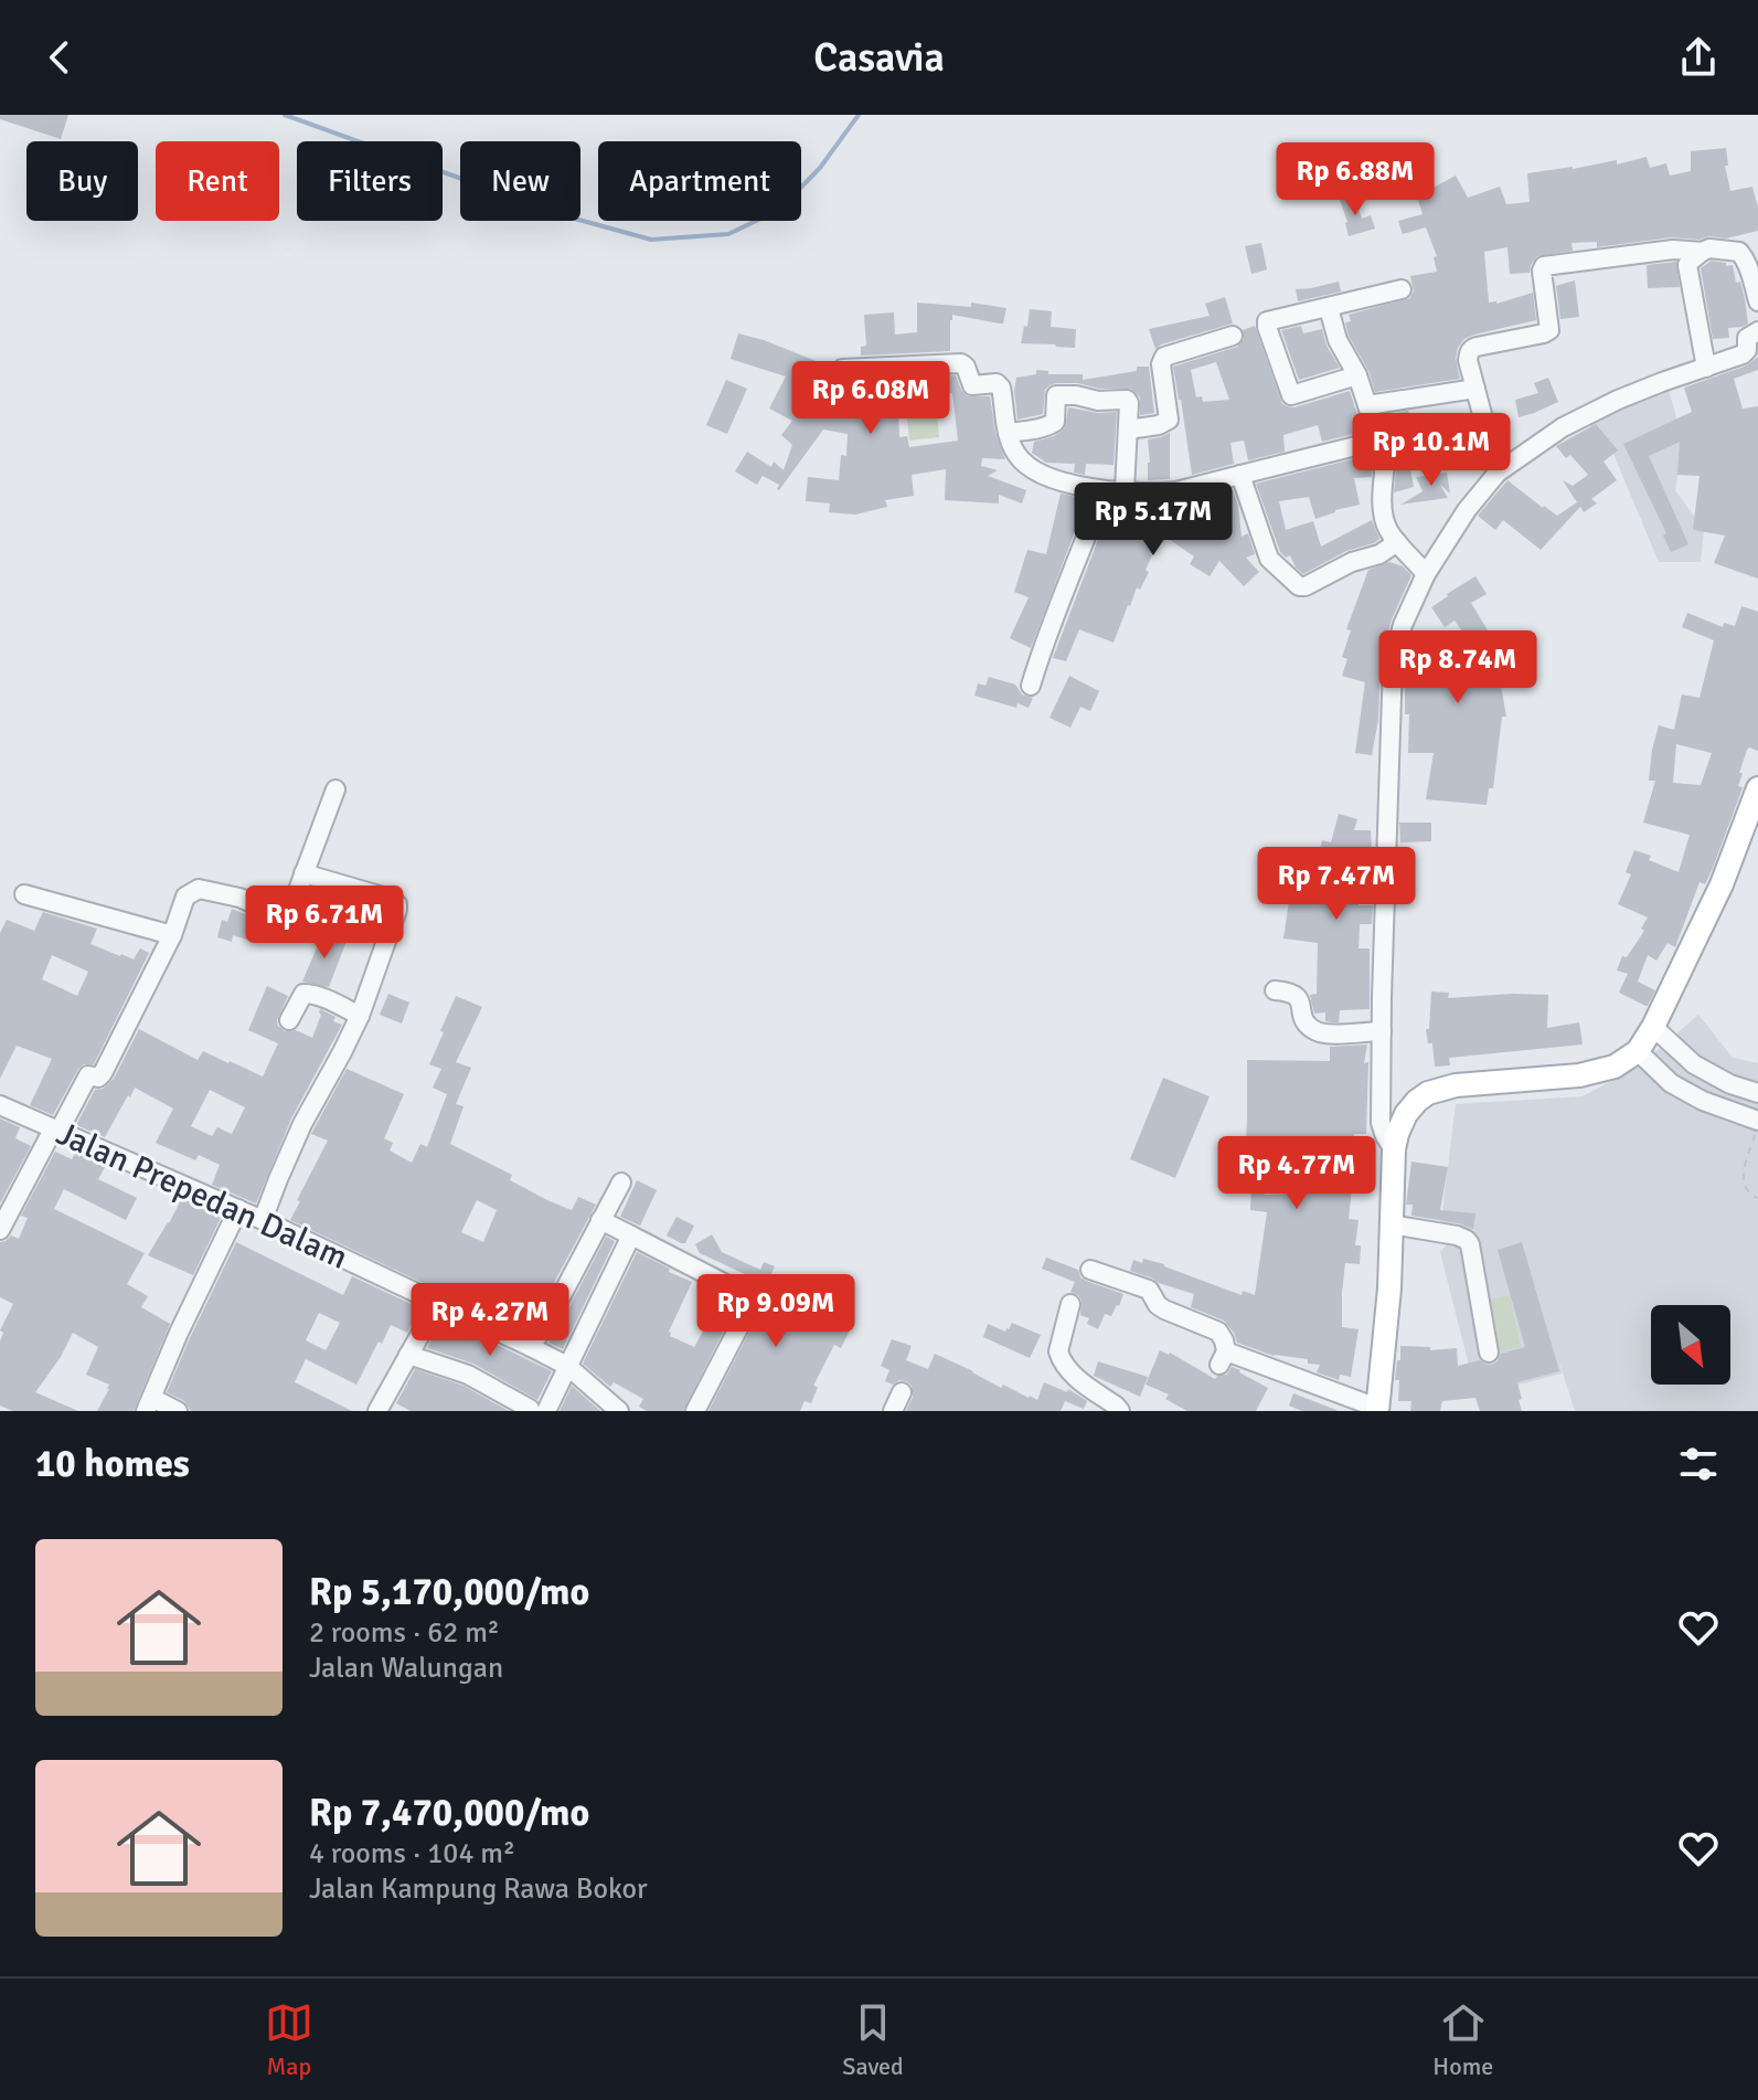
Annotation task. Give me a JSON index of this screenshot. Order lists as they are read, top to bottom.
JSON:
{
  "streets": {
    "street": ["Jalan Prepedan Dalam"]
  },
  "north": "bottom right",
  "page": {
    "header": "Casavia",
    "chip": [
      "Buy",
      "Rent",
      "Filters",
      "New",
      "Apartment"
    ],
    "price": [
      "Rp 6.88M",
      "Rp 6.08M",
      "Rp 10.1M",
      "Rp 5.17M",
      "Rp 8.74M",
      "Rp 7.47M",
      "Rp 6.71M",
      "Rp 4.77M",
      "Rp 9.09M",
      "Rp 4.27M"
    ],
    "heading": "10 homes",
    "list": [
      {
        "name": "Rp 5,170,000/mo",
        "note": "2 rooms · 62 m² · Jalan Walungan"
      },
      {
        "name": "Rp 7,470,000/mo",
        "note": "4 rooms · 104 m² · Jalan Kampung Rawa Bokor"
      }
    ],
    "tabs": ["Map", "Saved", "Home"]
  }
}
